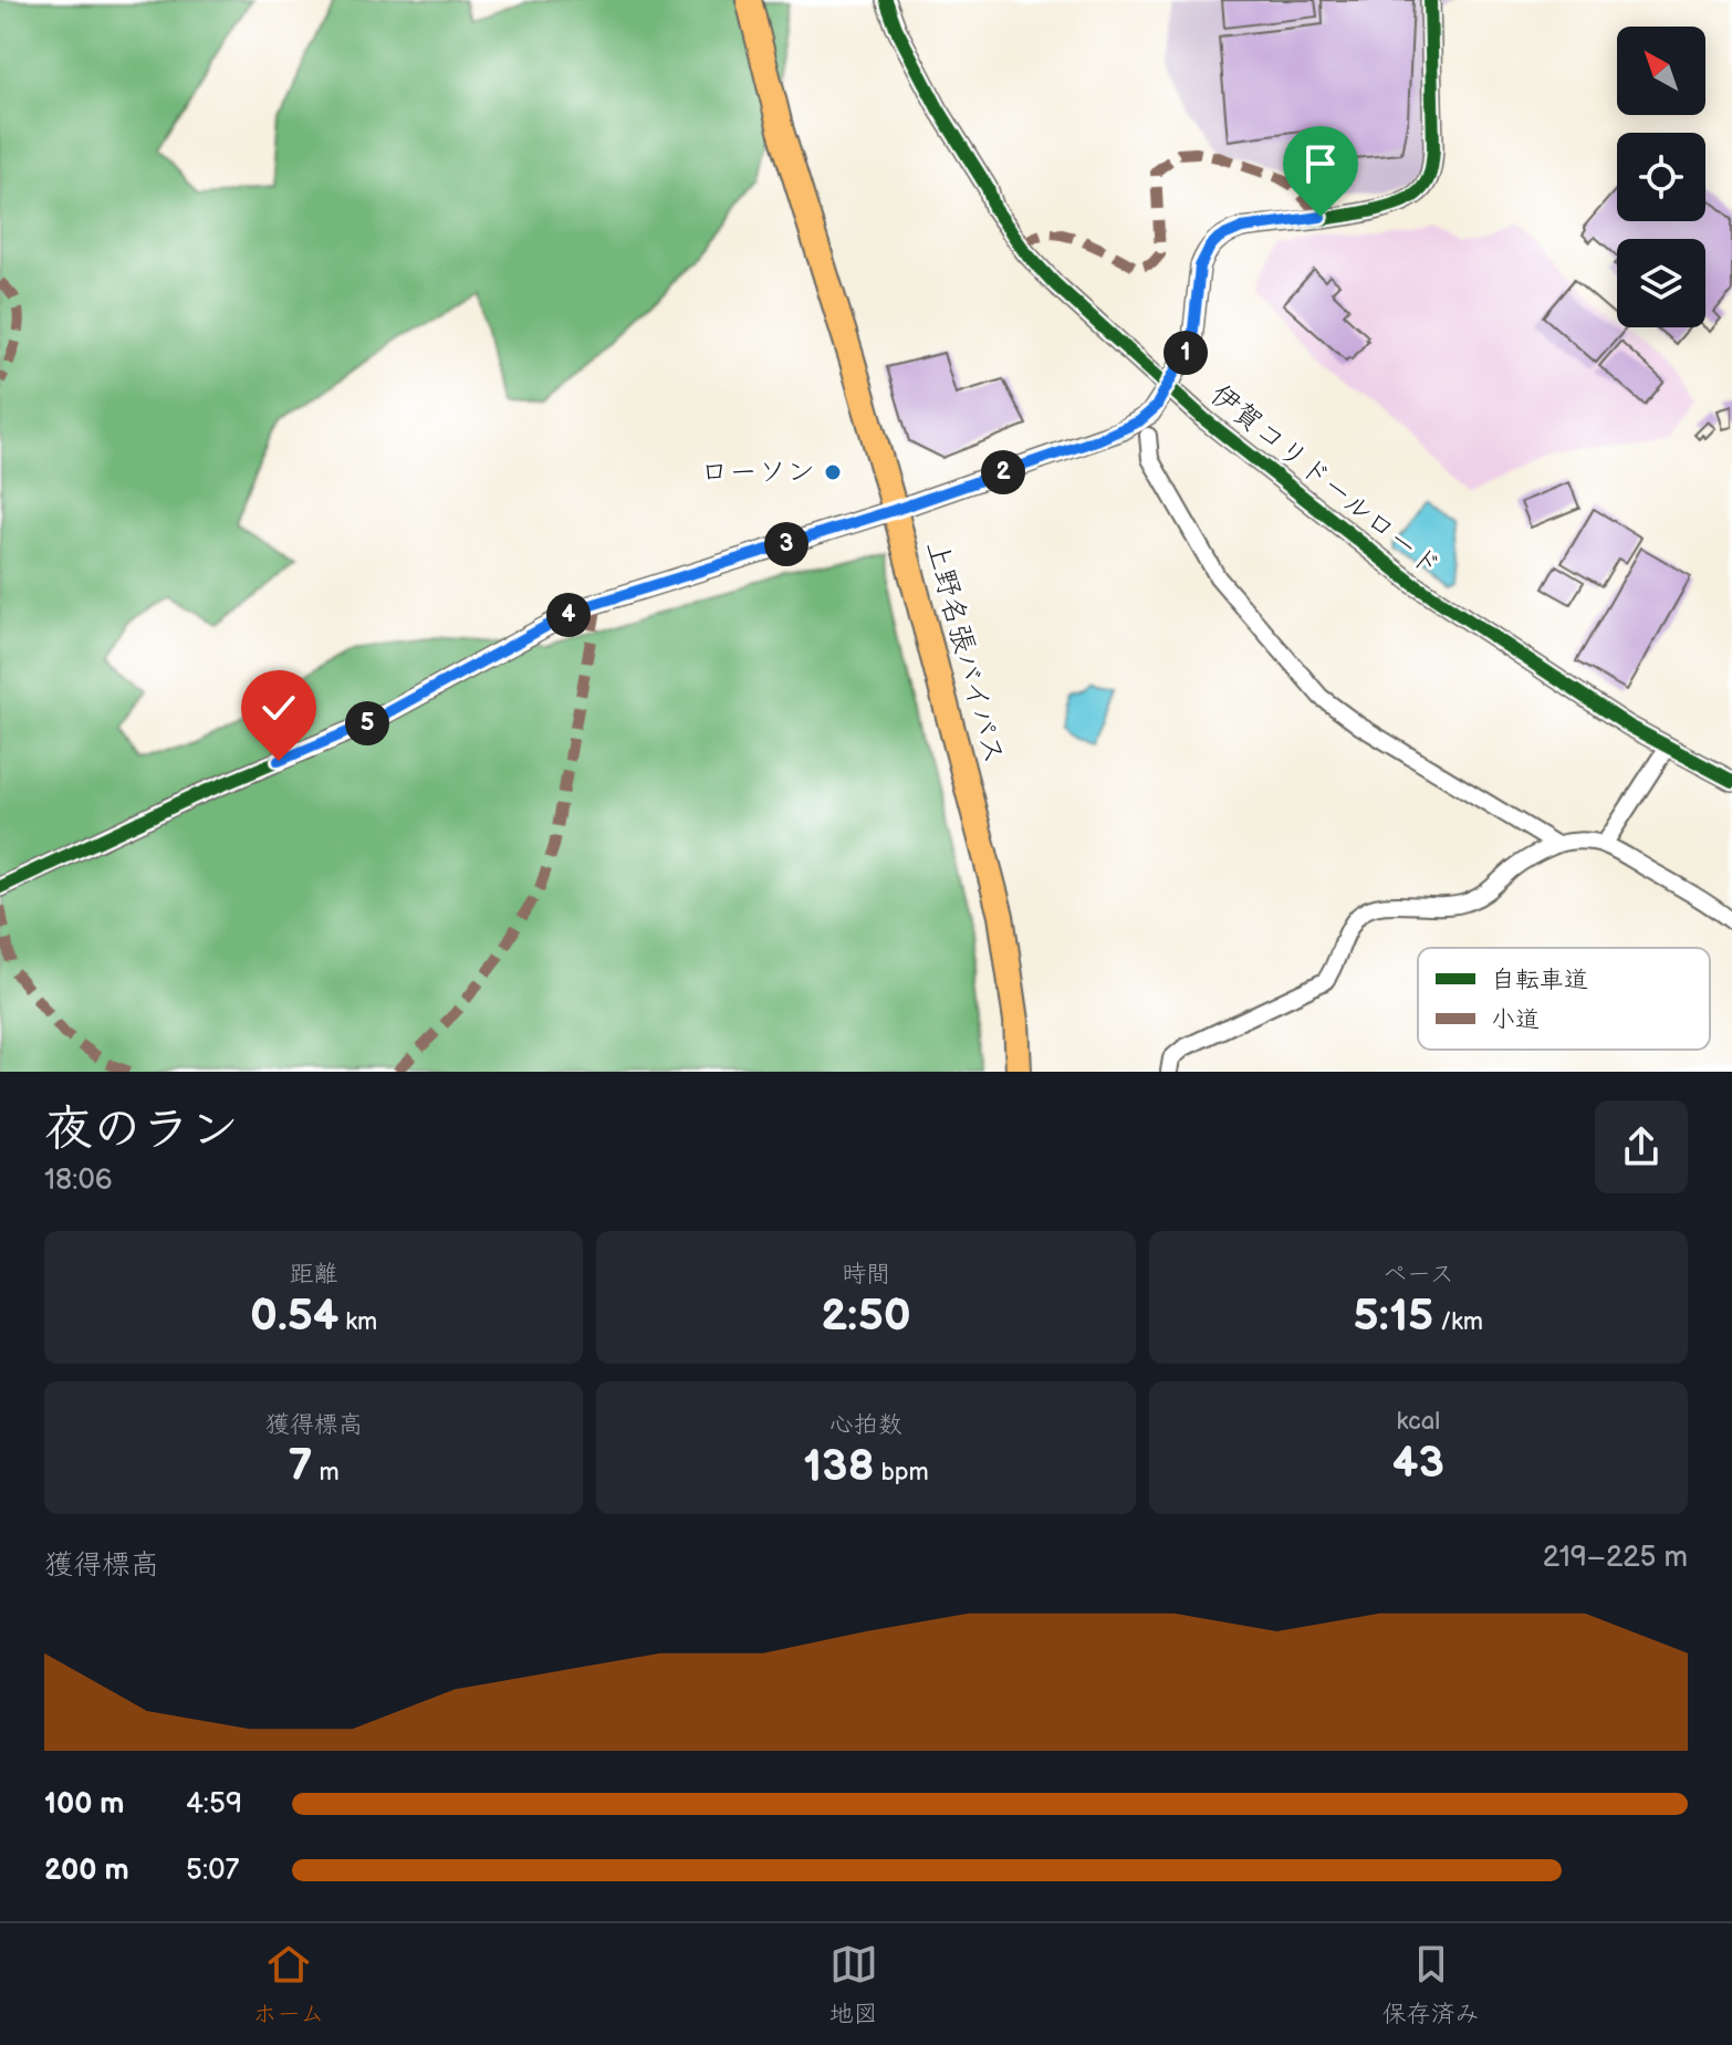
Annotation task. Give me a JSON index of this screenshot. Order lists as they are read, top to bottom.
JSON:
{
  "streets": {
    "highway": ["上野名張バイパス"],
    "street": ["伊賀コリドールロード"]
  },
  "crossings": [
    ["伊賀コリドールロード", "上野名張バイパス"]
  ],
  "places": ["ローソン"],
  "legend": ["自転車道", "小道"],
  "north": "top left",
  "page": {
    "pins": [
      "1",
      "2",
      "3",
      "4",
      "5"
    ],
    "heading": ["夜のラン", "18:06"],
    "stats": [
      ["距離", "0.54 km"],
      ["時間", "2:50"],
      ["ペース", "5:15 /km"],
      ["獲得標高", "7 m"],
      ["心拍数", "138 bpm"],
      ["kcal", "43"]
    ],
    "chart": ["獲得標高", "219–225 m"],
    "list": [
      {
        "name": "100 m",
        "note": "4:59"
      },
      {
        "name": "200 m",
        "note": "5:07"
      }
    ],
    "tabs": ["ホーム", "地図", "保存済み"]
  }
}
